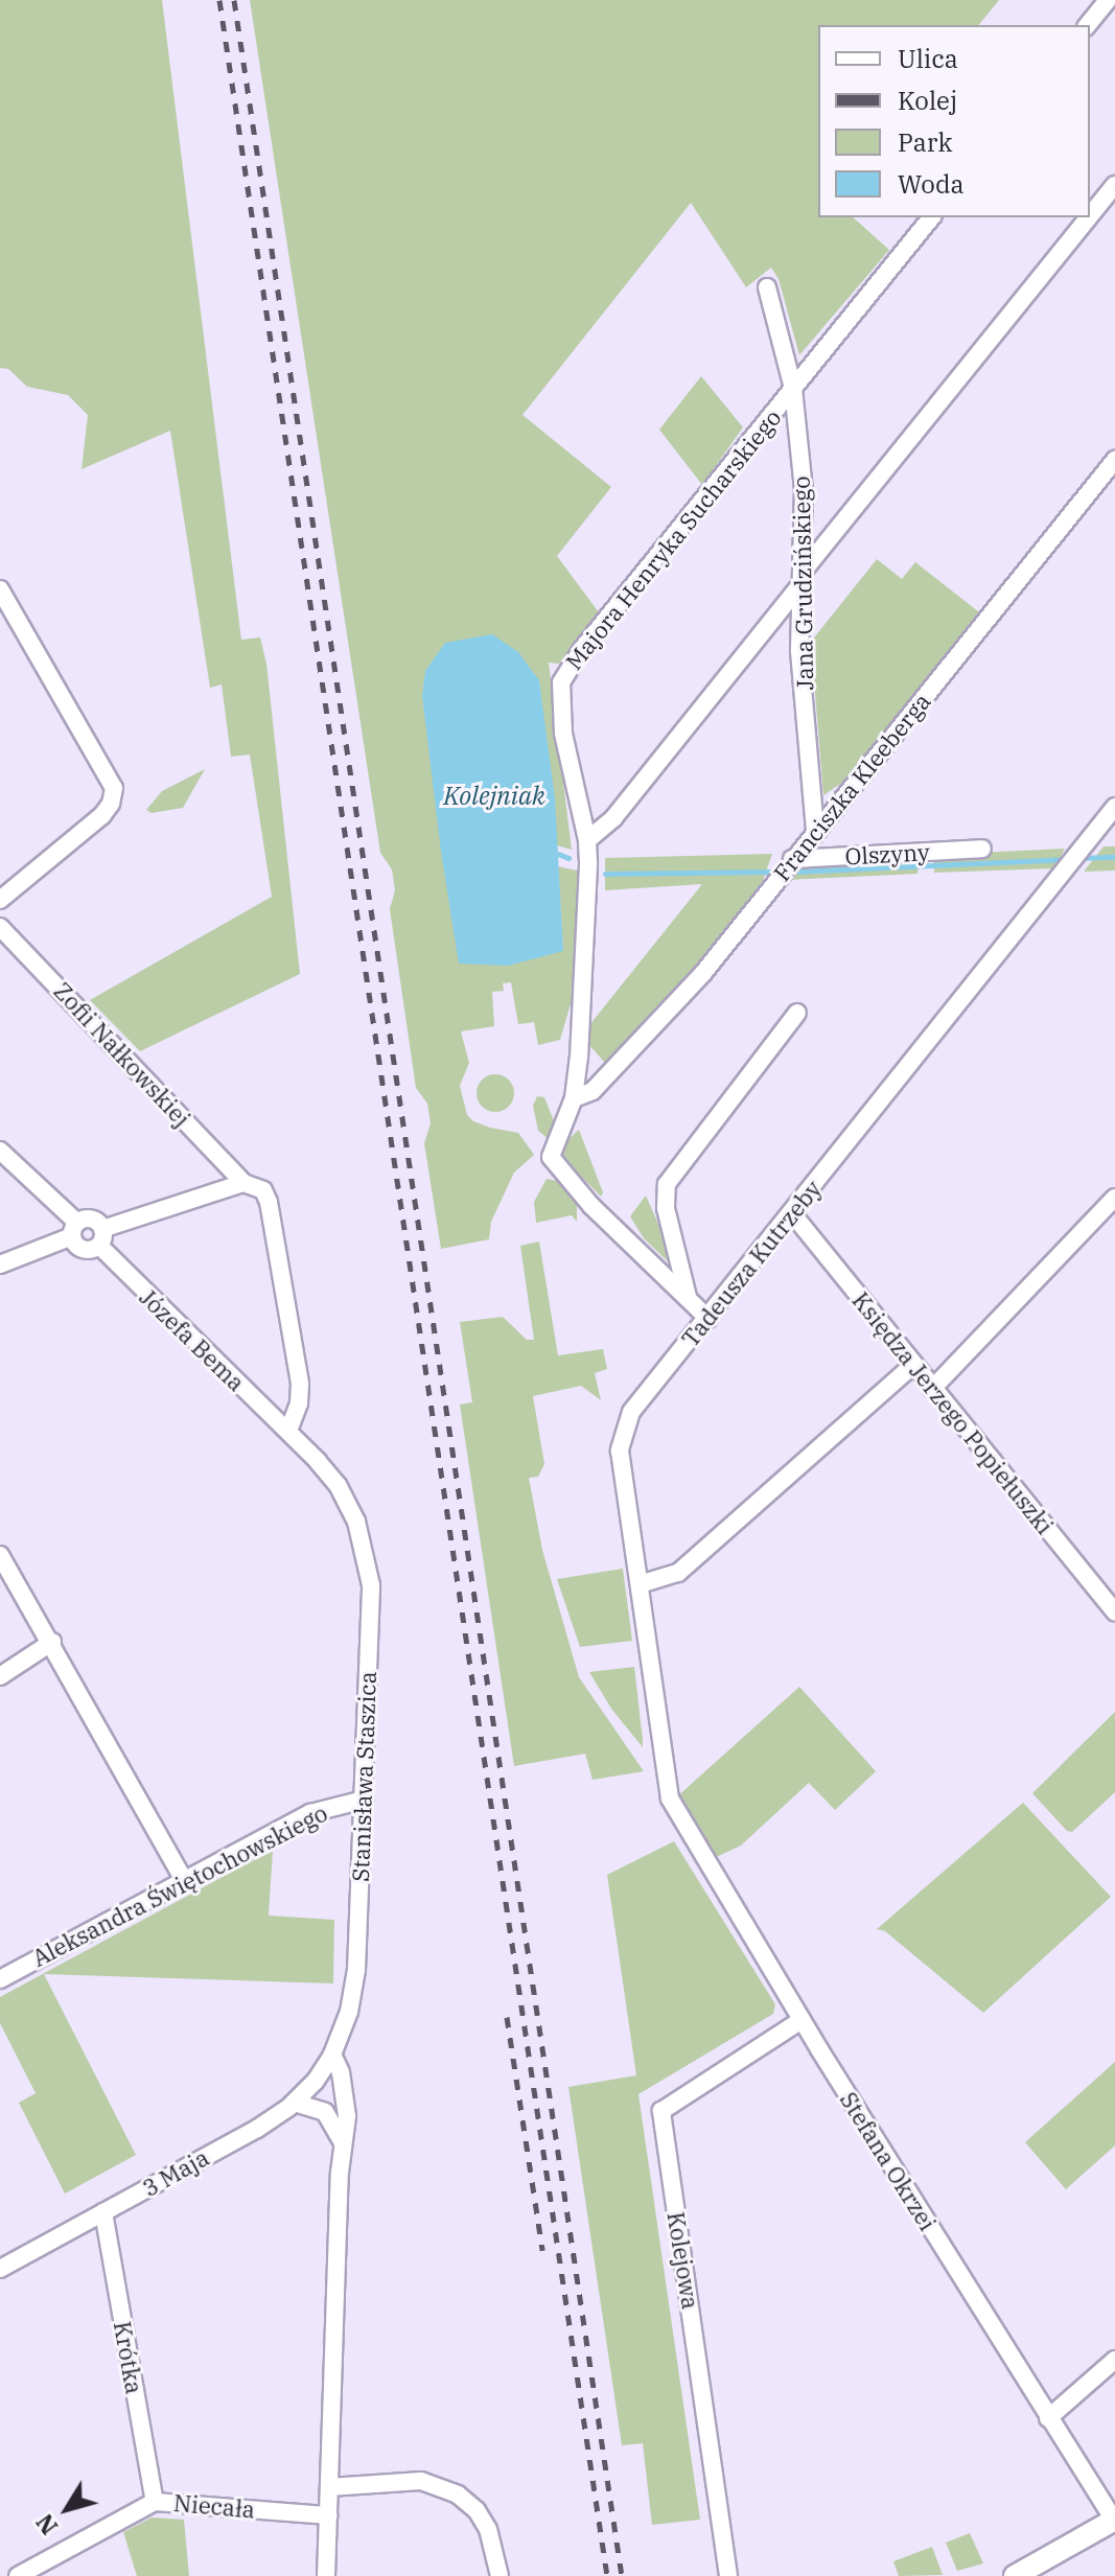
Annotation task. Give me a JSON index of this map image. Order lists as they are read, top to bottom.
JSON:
{
  "streets": {
    "street": [
      "Majora Henryka Sucharskiego",
      "Jana Grudzińskiego",
      "Franciszka Kleeberga",
      "Olszyny",
      "Zofii Nałkowskiej",
      "Tadeusza Kutrzeby",
      "Józefa Bema",
      "Księdza Jerzego Popiełuszki",
      "Stanisława Staszica",
      "Aleksandra Świętochowskiego",
      "Stefana Okrzei",
      "3 Maja",
      "Kolejowa",
      "Krótka",
      "Niecała"
    ]
  },
  "crossings": [
    ["Majora Henryka Sucharskiego", "Jana Grudzińskiego"],
    ["Majora Henryka Sucharskiego", "Franciszka Kleeberga"],
    ["Jana Grudzińskiego", "Franciszka Kleeberga"],
    ["Franciszka Kleeberga", "Olszyny"],
    ["Zofii Nałkowskiej", "Józefa Bema"],
    ["Zofii Nałkowskiej", "Stanisława Staszica"],
    ["Tadeusza Kutrzeby", "Księdza Jerzego Popiełuszki"],
    ["Tadeusza Kutrzeby", "Stefana Okrzei"],
    ["Józefa Bema", "Stanisława Staszica"],
    ["Stanisława Staszica", "Aleksandra Świętochowskiego"],
    ["Stanisława Staszica", "3 Maja"],
    ["Stefana Okrzei", "Kolejowa"],
    ["3 Maja", "Krótka"],
    ["Krótka", "Niecała"]
  ],
  "water": ["Kolejniak"],
  "legend": [
    "Ulica",
    "Kolej",
    "Park",
    "Woda"
  ],
  "north": "bottom left"
}
